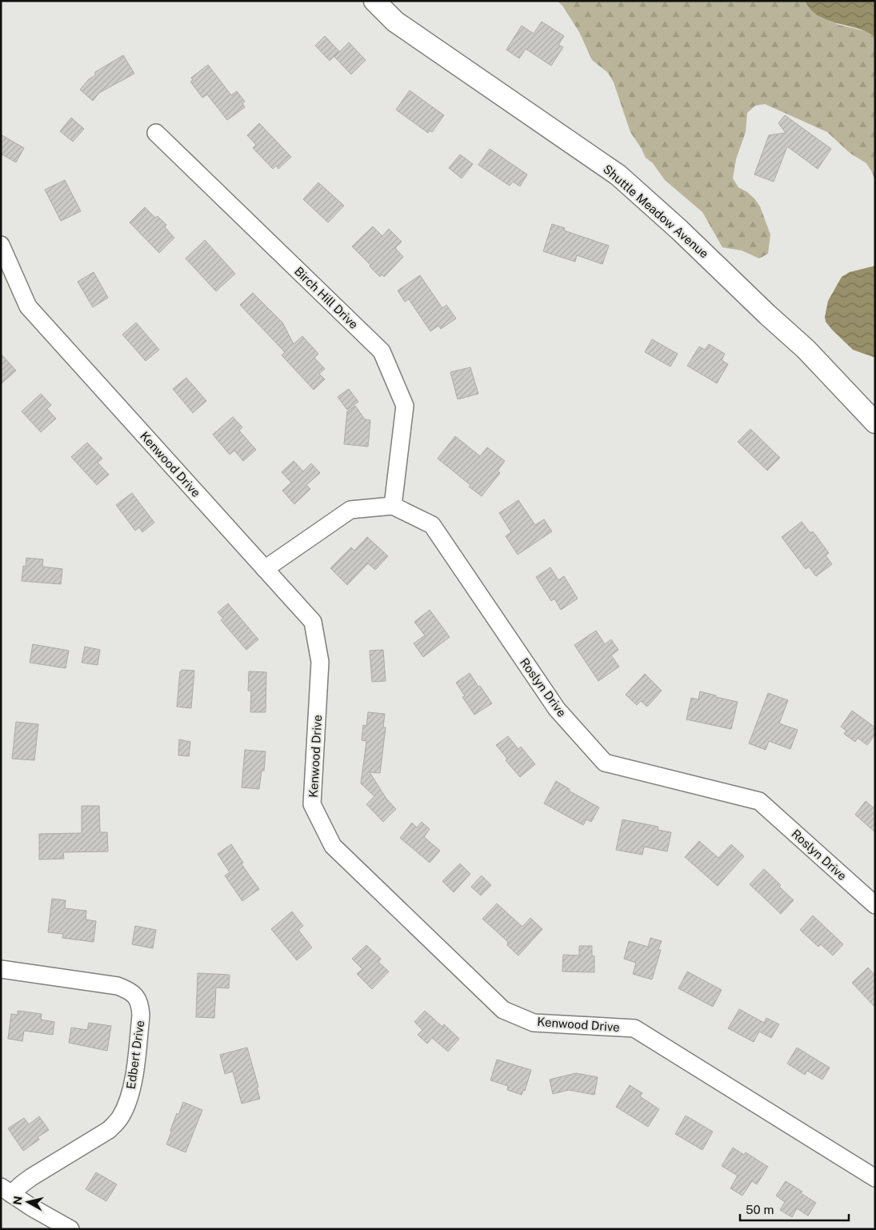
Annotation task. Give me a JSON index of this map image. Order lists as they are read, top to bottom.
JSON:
{
  "streets": {
    "street": [
      "Shuttle Meadow Avenue",
      "Birch Hill Drive",
      "Kenwood Drive",
      "Roslyn Drive",
      "Edbert Drive"
    ]
  },
  "crossings": [
    ["Birch Hill Drive", "Roslyn Drive"]
  ],
  "scale_bar": "50 m",
  "north": "left"
}
